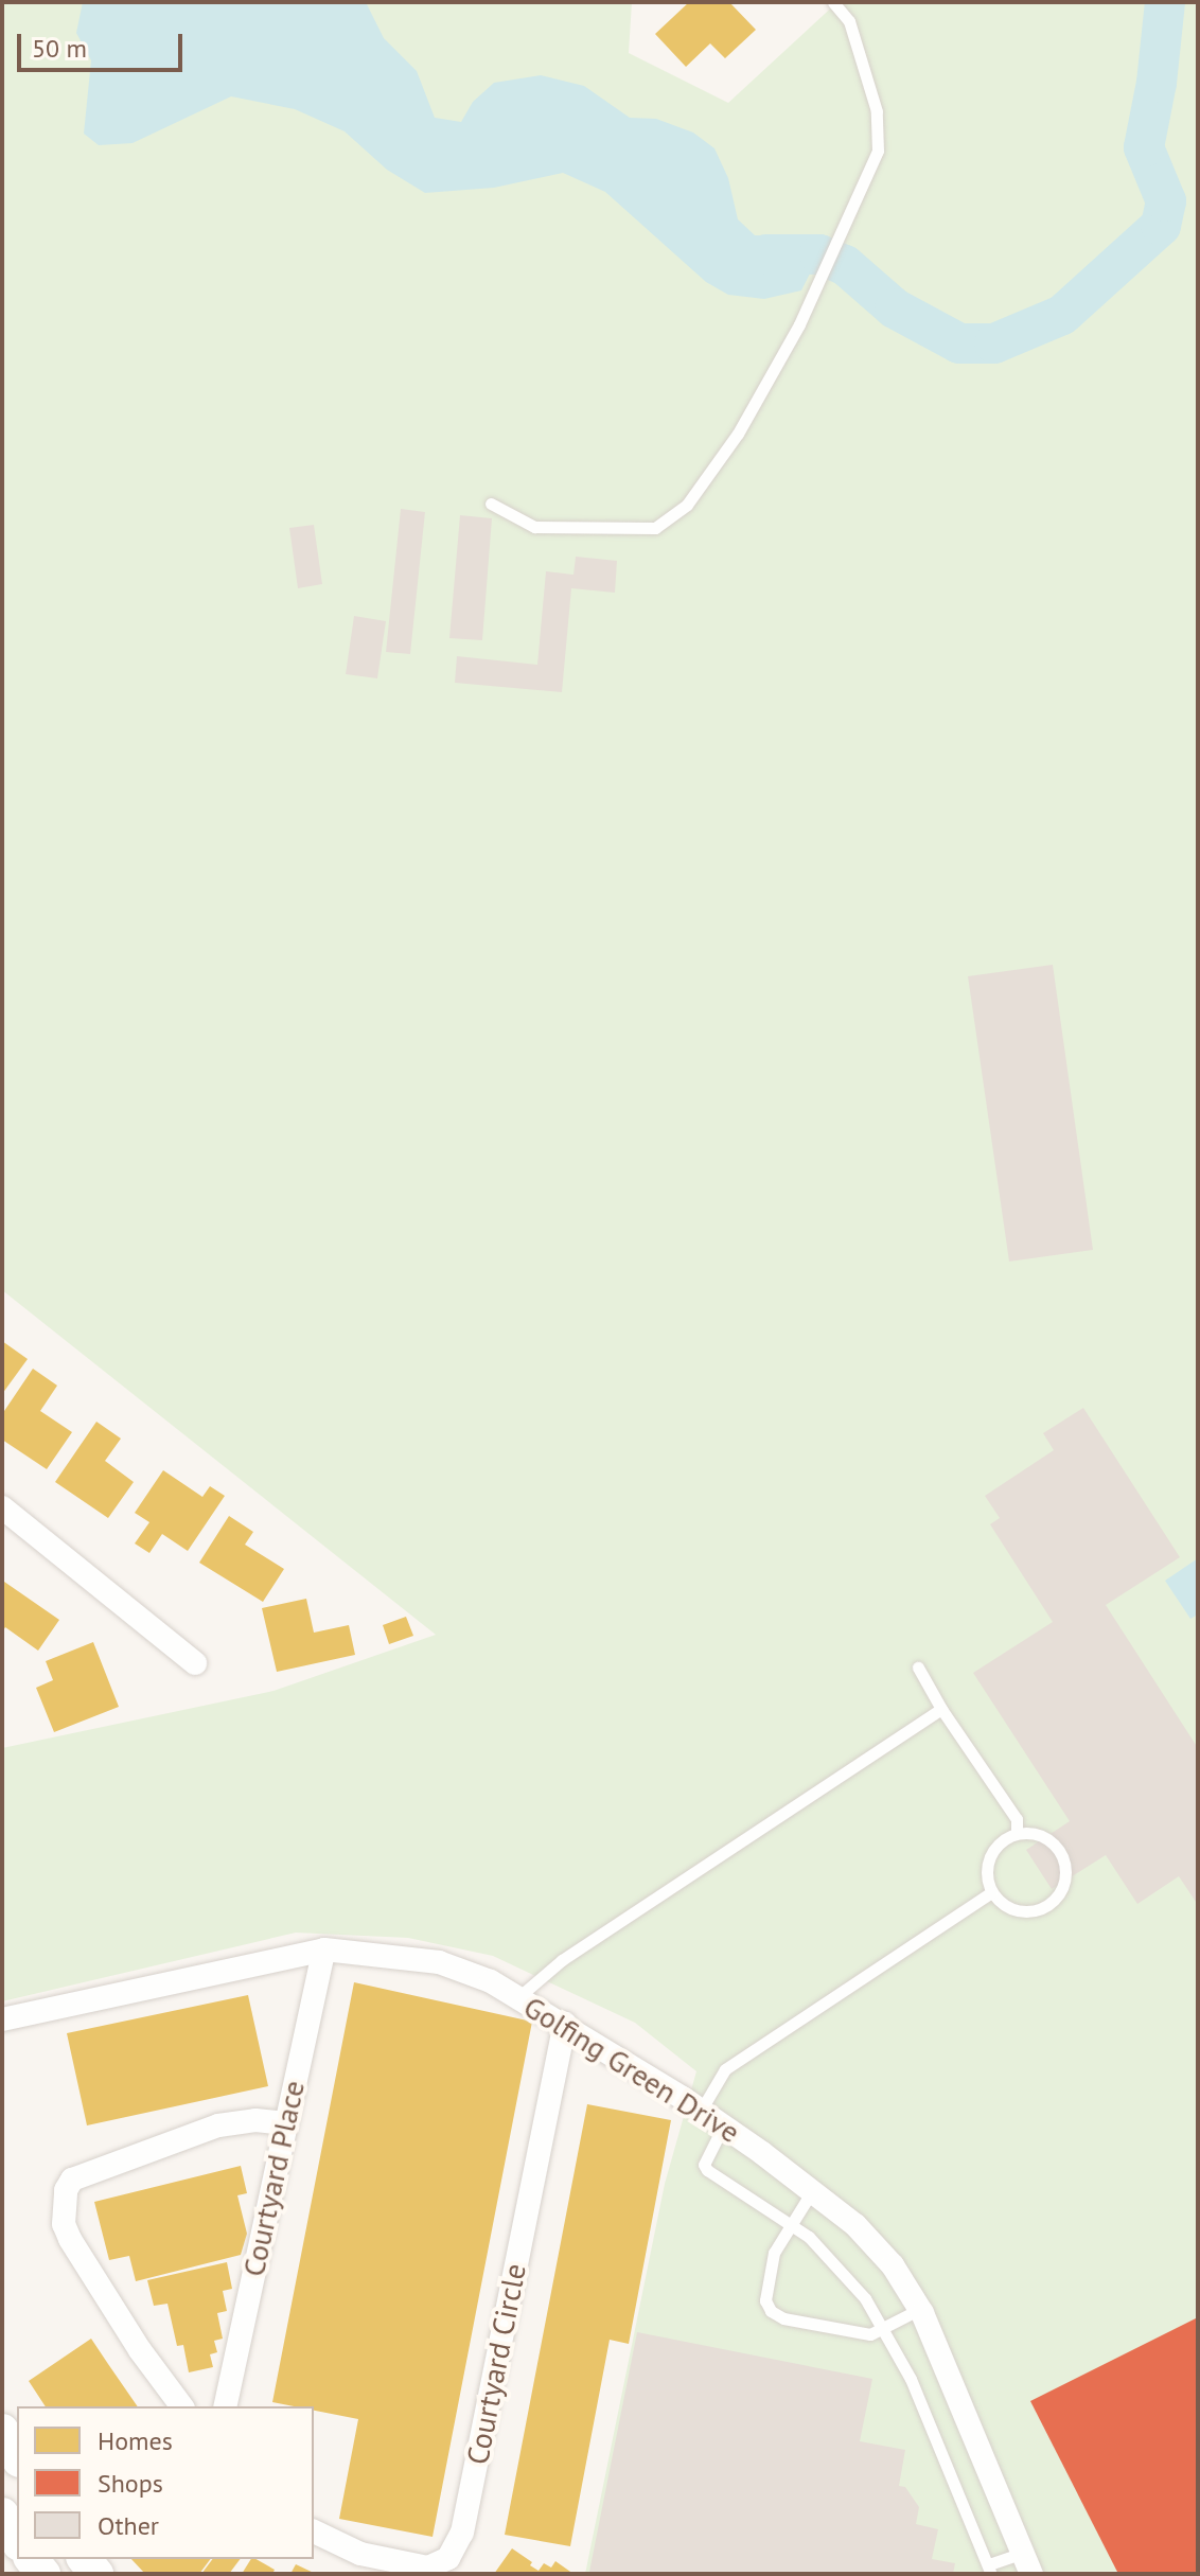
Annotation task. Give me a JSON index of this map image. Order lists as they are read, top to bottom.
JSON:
{
  "streets": {
    "street": ["Golfing Green Drive", "Courtyard Place", "Courtyard Circle"]
  },
  "crossings": [
    ["Golfing Green Drive", "Courtyard Place"],
    ["Golfing Green Drive", "Courtyard Circle"]
  ],
  "legend": ["Homes", "Shops", "Other"],
  "scale_bar": "50 m"
}
